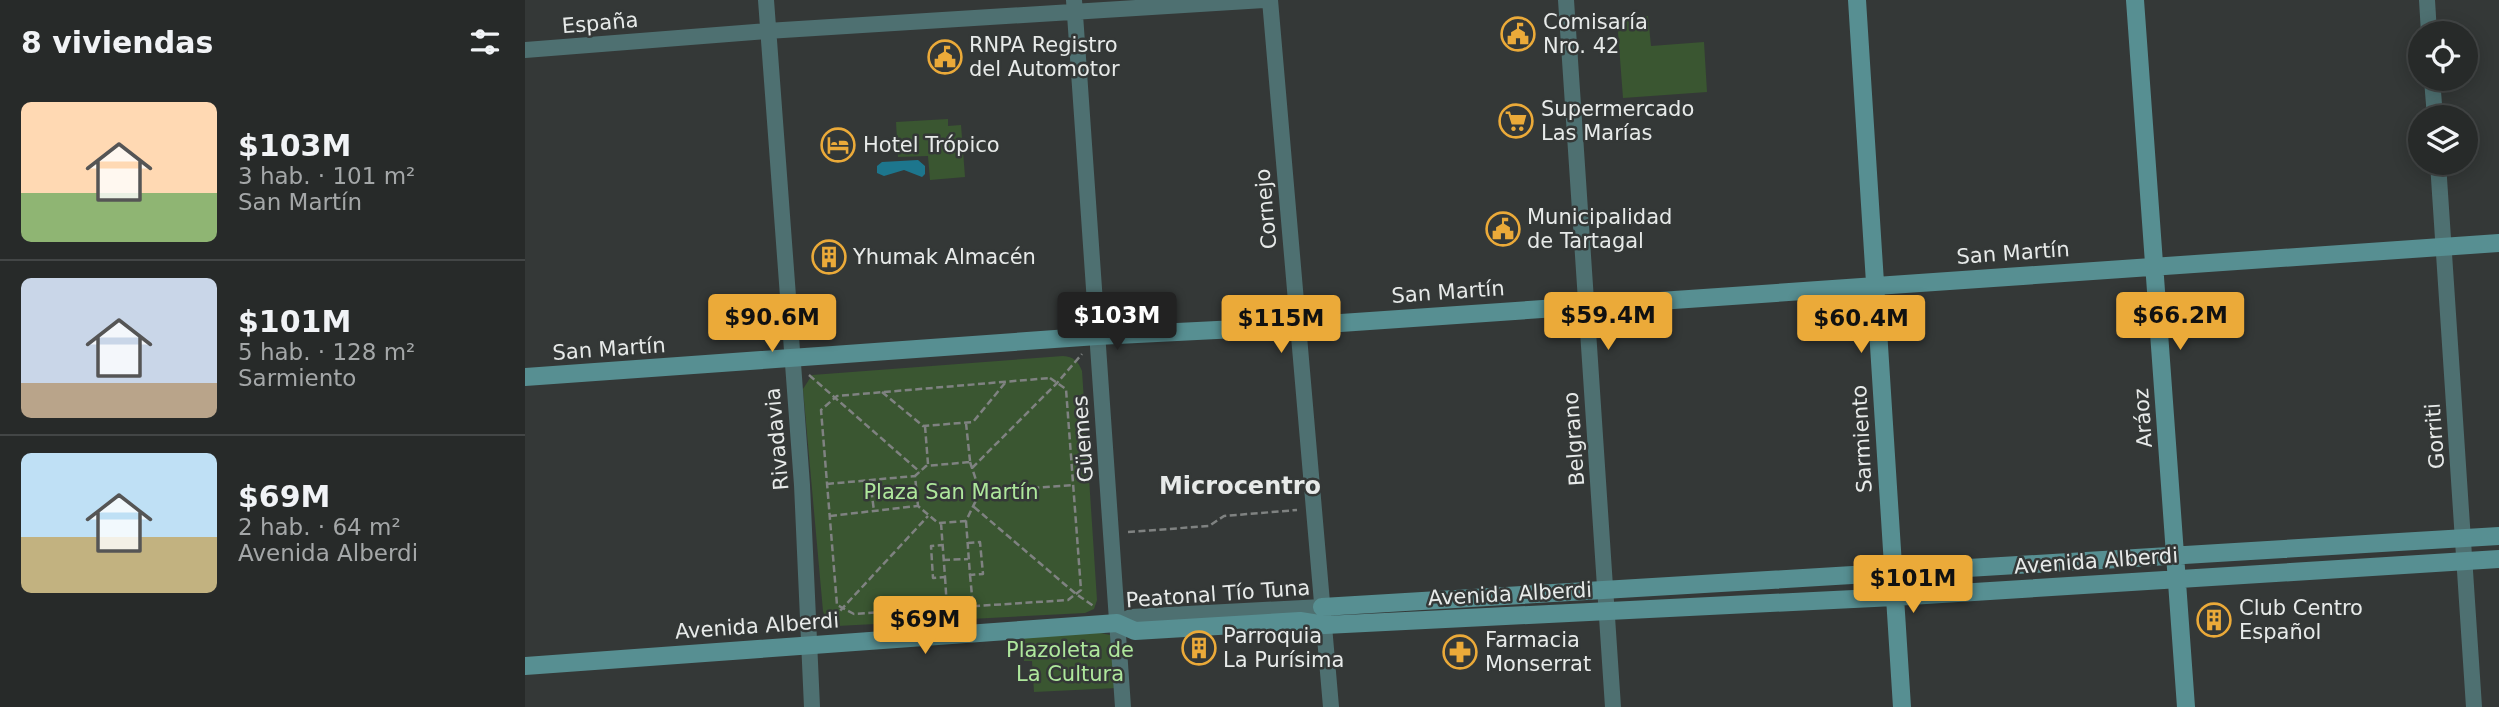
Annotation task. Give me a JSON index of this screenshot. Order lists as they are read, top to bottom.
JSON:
{
  "streets": {
    "street": [
      "España",
      "Cornejo",
      "San Martín",
      "Aráoz",
      "Gorriti",
      "Rivadavia",
      "Güemes",
      "Belgrano",
      "Sarmiento",
      "Avenida Alberdi",
      "Peatonal Tío Tuna"
    ]
  },
  "crossings": [
    ["España", "Rivadavia"],
    ["España", "Güemes"],
    ["Cornejo", "San Martín"],
    ["Cornejo", "Avenida Alberdi"],
    ["Cornejo", "Peatonal Tío Tuna"],
    ["San Martín", "Aráoz"],
    ["San Martín", "Gorriti"],
    ["San Martín", "Rivadavia"],
    ["San Martín", "Güemes"],
    ["San Martín", "Belgrano"],
    ["San Martín", "Sarmiento"],
    ["Aráoz", "Avenida Alberdi"],
    ["Gorriti", "Avenida Alberdi"],
    ["Rivadavia", "Avenida Alberdi"],
    ["Güemes", "Avenida Alberdi"],
    ["Güemes", "Peatonal Tío Tuna"],
    ["Belgrano", "Avenida Alberdi"],
    ["Sarmiento", "Avenida Alberdi"],
    ["Avenida Alberdi", "Peatonal Tío Tuna"]
  ],
  "districts": ["Microcentro"],
  "parks": ["Plaza San Martín", "Plazoleta de La Cultura"],
  "places": {
    "public building": ["Comisaría Nro. 42", "RNPA Registro del Automotor", "Municipalidad de Tartagal"],
    "supermarket": ["Supermercado Las Marías"],
    "hotel": ["Hotel Trópico"],
    "building": ["Yhumak Almacén", "Club Centro Español", "Parroquia La Purísima"],
    "pharmacy": ["Farmacia Monserrat"]
  },
  "page": {
    "heading": "8 viviendas",
    "list": [
      {
        "name": "$103M",
        "note": "3 hab. · 101 m² · San Martín"
      },
      {
        "name": "$101M",
        "note": "5 hab. · 128 m² · Sarmiento"
      },
      {
        "name": "$69M",
        "note": "2 hab. · 64 m² · Avenida Alberdi"
      }
    ],
    "price": [
      "$103M",
      "$59.4M",
      "$66.2M",
      "$90.6M",
      "$115M",
      "$60.4M",
      "$101M",
      "$69M"
    ]
  }
}
